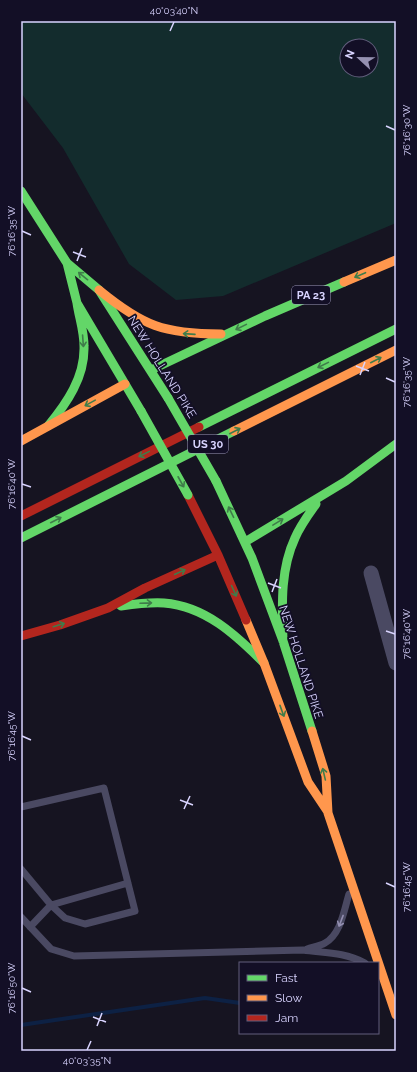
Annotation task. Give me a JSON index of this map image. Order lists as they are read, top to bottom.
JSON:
{
  "streets": {
    "main road": ["PA 23", "NEW HOLLAND PIKE", "US 30"]
  },
  "crossings": [
    ["PA 23", "NEW HOLLAND PIKE"]
  ],
  "legend": ["Fast", "Slow", "Jam"],
  "north": "left",
  "coordinates": [
    "40°03'40\"N",
    "76°16'30\"W",
    "76°16'35\"W",
    "76°16'40\"W",
    "76°16'45\"W",
    "76°16'50\"W",
    "40°03'35\"N"
  ]
}
